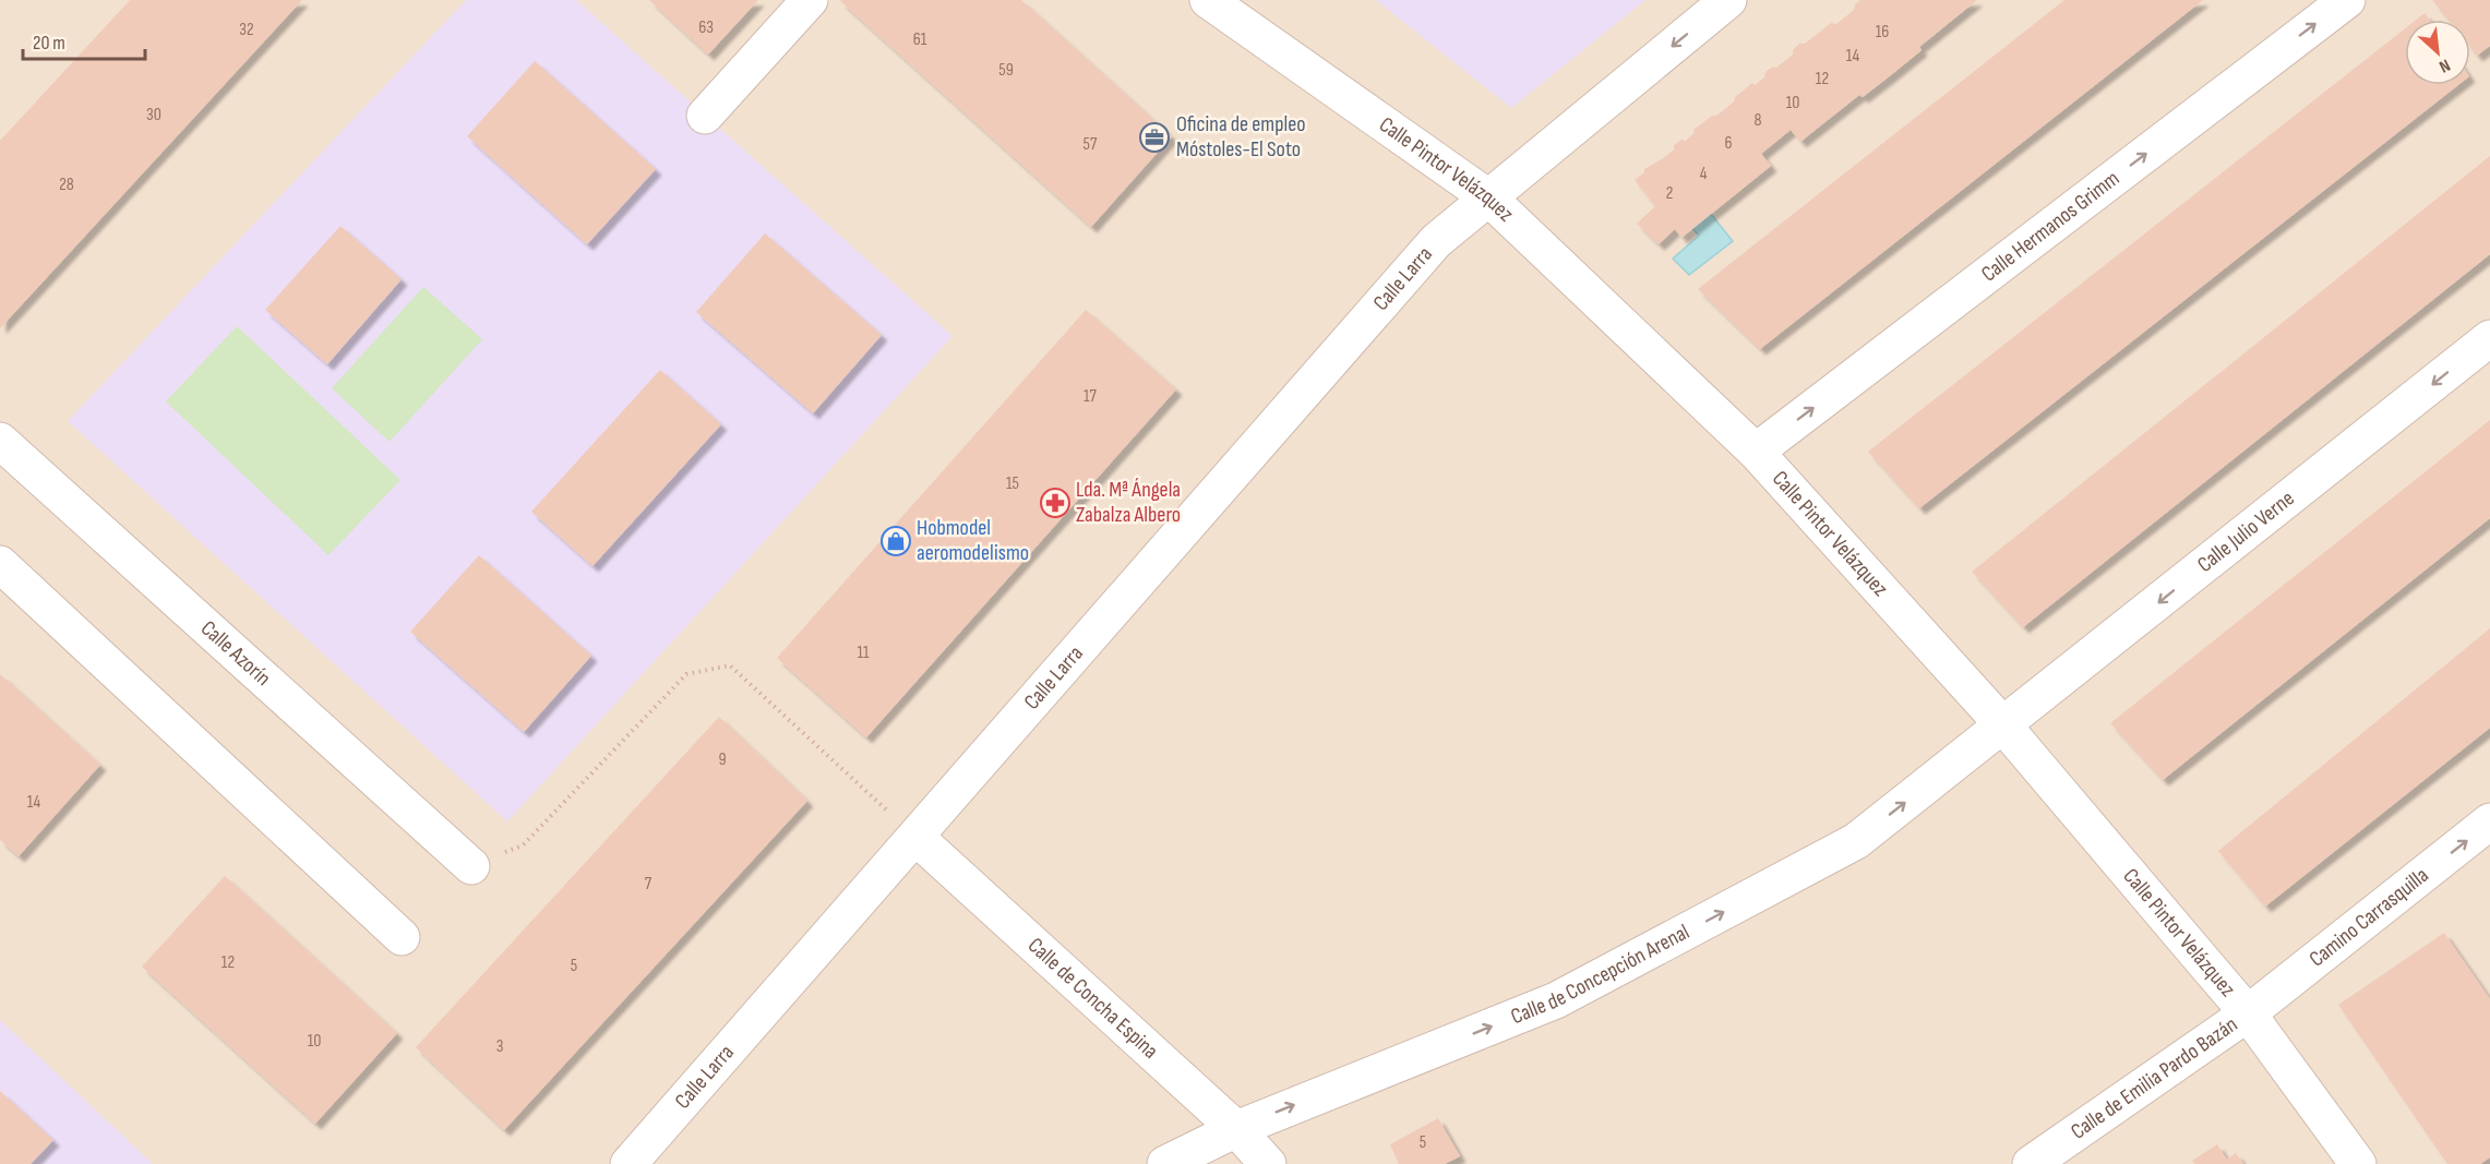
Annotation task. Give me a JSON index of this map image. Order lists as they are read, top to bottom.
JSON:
{
  "streets": {
    "street": [
      "Calle Pintor Velázquez",
      "Calle Hermanos Grimm",
      "Calle Larra",
      "Calle Julio Verne",
      "Calle Azorín",
      "Camino Carrasquilla",
      "Calle de Concepción Arenal",
      "Calle de Concha Espina",
      "Calle de Emilia Pardo Bazán"
    ]
  },
  "crossings": [
    ["Calle Pintor Velázquez", "Calle Hermanos Grimm"],
    ["Calle Pintor Velázquez", "Calle Larra"],
    ["Calle Pintor Velázquez", "Calle Julio Verne"],
    ["Calle Pintor Velázquez", "Camino Carrasquilla"],
    ["Calle Pintor Velázquez", "Calle de Concepción Arenal"],
    ["Calle Pintor Velázquez", "Calle de Emilia Pardo Bazán"],
    ["Calle Larra", "Calle de Concha Espina"],
    ["Calle Julio Verne", "Calle de Concepción Arenal"],
    ["Camino Carrasquilla", "Calle de Emilia Pardo Bazán"],
    ["Calle de Concepción Arenal", "Calle de Concha Espina"]
  ],
  "one_way": [
    "Calle Hermanos Grimm",
    "Calle Julio Verne",
    "Camino Carrasquilla",
    "Calle de Concepción Arenal"
  ],
  "places": {
    "office": ["Oficina de empleo Móstoles-El Soto"],
    "pharmacy": ["Lda. Mª Ángela Zabalza Albero"],
    "shop": ["Hobmodel aeromodelismo"]
  },
  "house_numbers": [
    "63",
    "32",
    "16",
    "61",
    "14",
    "59",
    "12",
    "10",
    "30",
    "8",
    "6",
    "57",
    "4",
    "28",
    "2",
    "17",
    "15",
    "11",
    "9",
    "14",
    "7",
    "12",
    "5",
    "10",
    "3",
    "5"
  ],
  "scale_bar": "20 m",
  "north": "bottom right"
}
